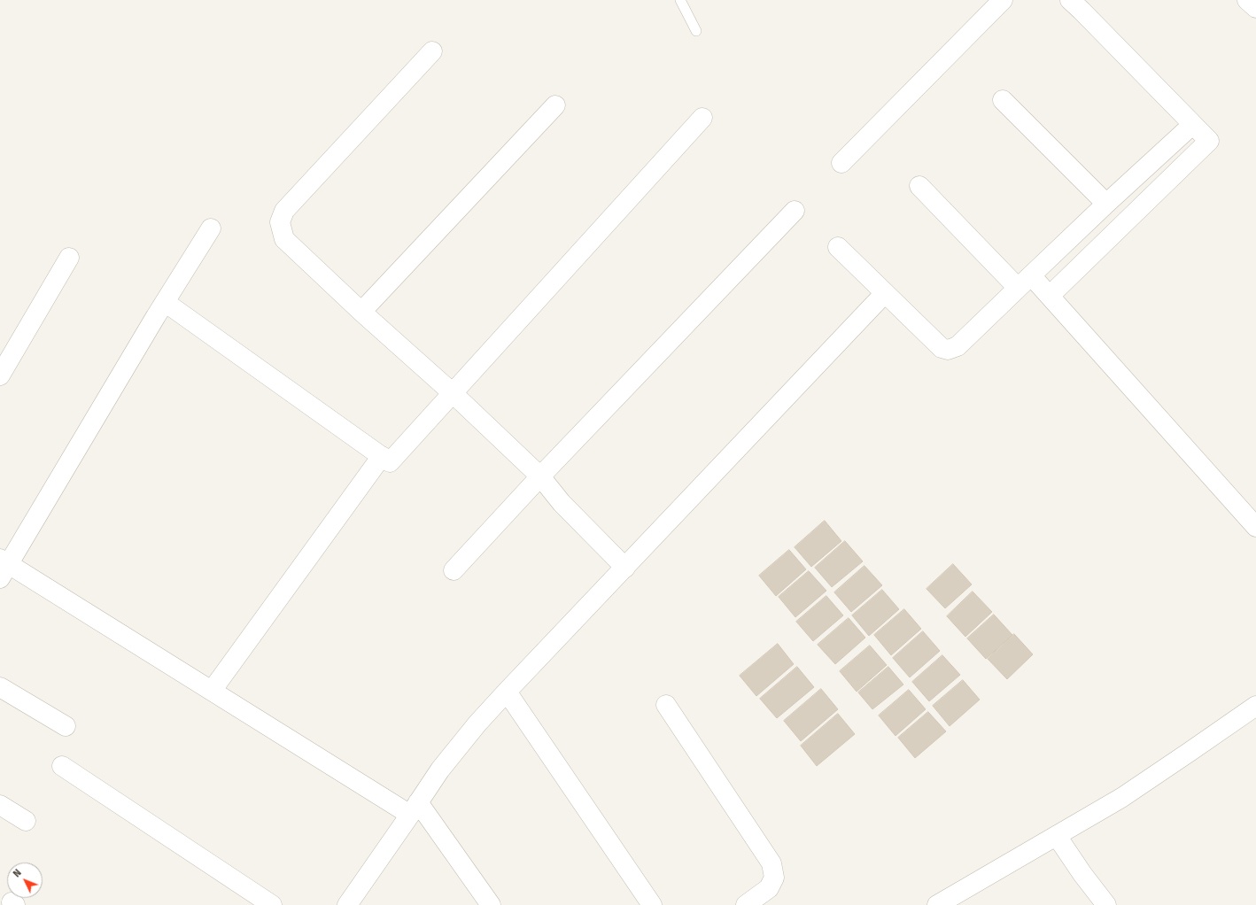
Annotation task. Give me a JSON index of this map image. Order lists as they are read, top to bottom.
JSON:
{
  "north": "top left"
}
